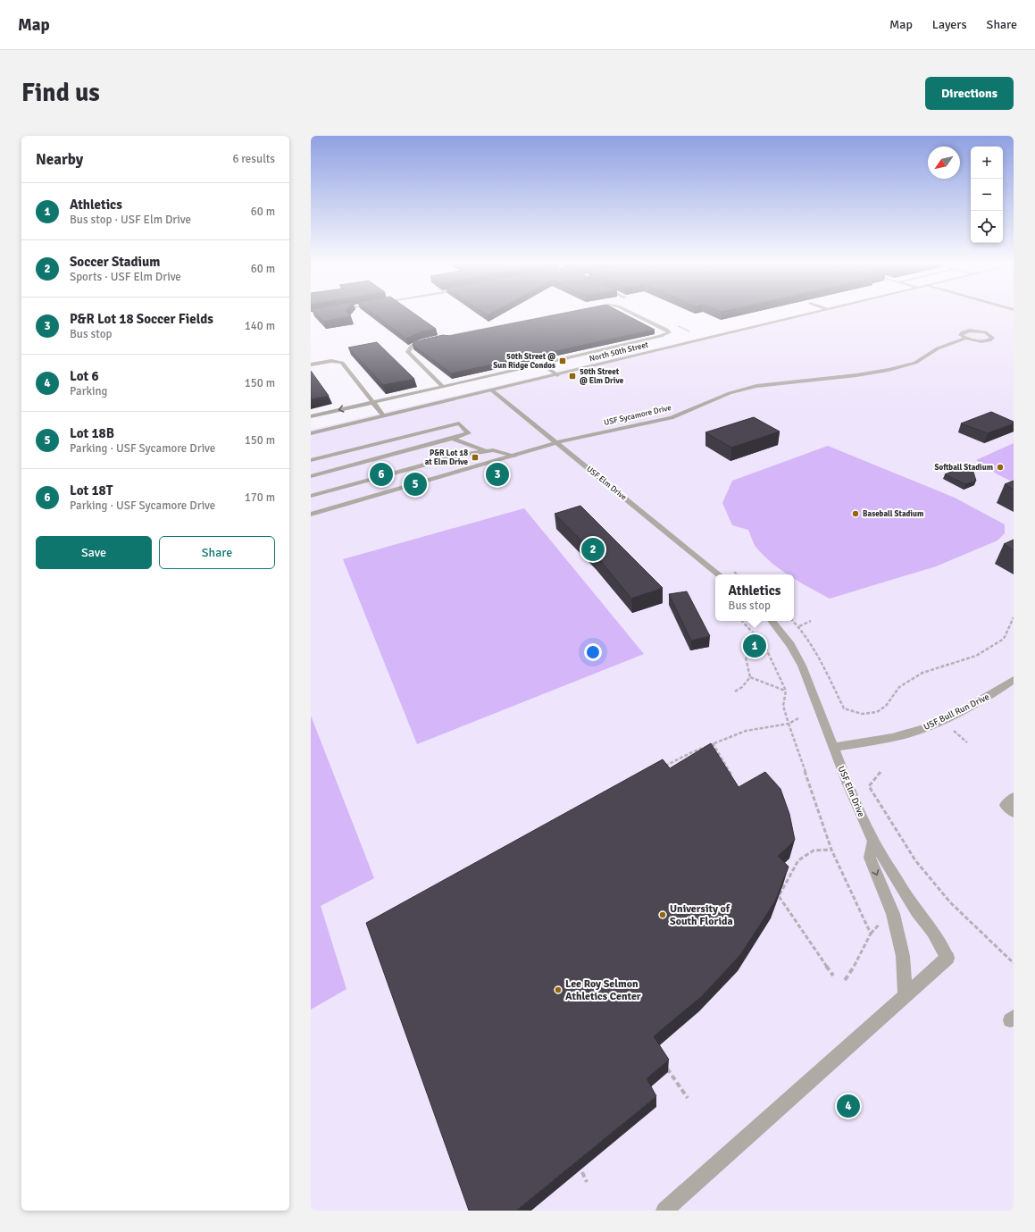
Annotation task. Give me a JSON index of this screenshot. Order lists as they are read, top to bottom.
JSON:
{
  "streets": {
    "street": [
      "North 50th Street",
      "USF Sycamore Drive",
      "USF Elm Drive",
      "USF Bull Run Drive"
    ]
  },
  "crossings": [
    ["North 50th Street", "USF Elm Drive"],
    ["USF Sycamore Drive", "USF Elm Drive"],
    ["USF Elm Drive", "USF Bull Run Drive"]
  ],
  "places": {
    "transit": ["50th Street @ Sun Ridge Condos", "50th Street @ Elm Drive", "P&R Lot 18 at Elm Drive"],
    "other": [
      "Softball Stadium",
      "Baseball Stadium",
      "University of South Florida",
      "Lee Roy Selmon Athletics Center"
    ]
  },
  "north": "bottom left",
  "page": {
    "header": "Map",
    "nav": ["Map", "Layers", "Share"],
    "buttons": [
      "Directions",
      ["Save", "Share"]
    ],
    "title": "Find us",
    "heading": ["Nearby", "6 results"],
    "map_buttons": ["+", "−"],
    "list": [
      {
        "mark": "1",
        "name": "Athletics",
        "note": "Bus stop · USF Elm Drive",
        "value": "60 m"
      },
      {
        "mark": "2",
        "name": "Soccer Stadium",
        "note": "Sports · USF Elm Drive",
        "value": "60 m"
      },
      {
        "mark": "3",
        "name": "P&R Lot 18 Soccer Fields",
        "note": "Bus stop",
        "value": "140 m"
      },
      {
        "mark": "4",
        "name": "Lot 6",
        "note": "Parking",
        "value": "150 m"
      },
      {
        "mark": "5",
        "name": "Lot 18B",
        "note": "Parking · USF Sycamore Drive",
        "value": "150 m"
      },
      {
        "mark": "6",
        "name": "Lot 18T",
        "note": "Parking · USF Sycamore Drive",
        "value": "170 m"
      }
    ],
    "pins": [
      "3",
      "6",
      "5",
      "2",
      "1",
      "4"
    ],
    "popup": ["Athletics", "Bus stop"]
  }
}
